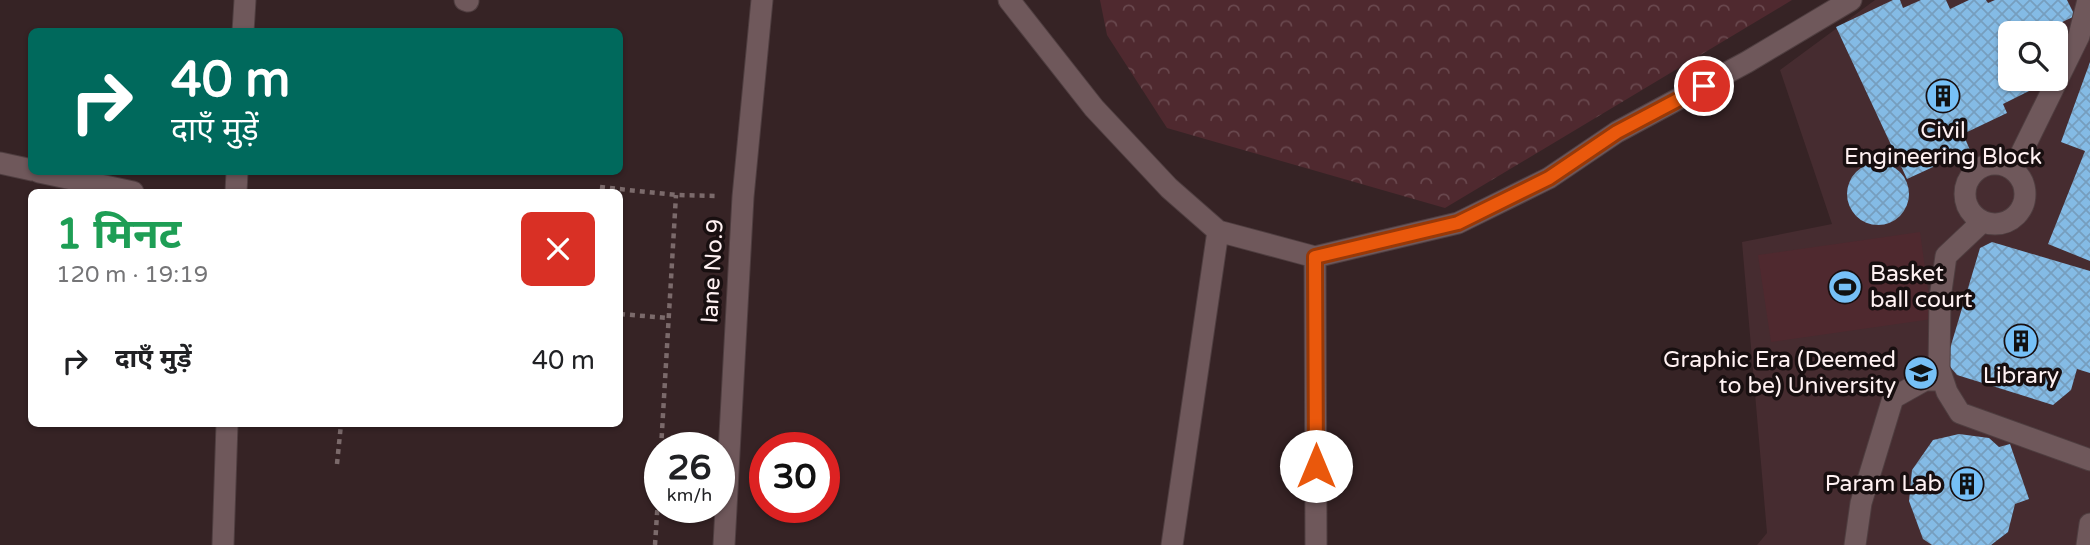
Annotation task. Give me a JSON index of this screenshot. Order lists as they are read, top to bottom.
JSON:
{
  "streets": {
    "street": ["lane No.9"]
  },
  "places": {
    "building": ["Civil Engineering Block", "Library", "Param Lab"],
    "sports": ["Basket ball court"],
    "school or university": ["Graphic Era (Deemed to be) University"]
  },
  "page": {
    "turn": ["40 m", "दाएँ मुड़ें"],
    "heading": ["1 मिनट", "120 m · 19:19"],
    "list": [
      {
        "name": "दाएँ मुड़ें",
        "value": "40 m"
      }
    ],
    "speed": "26 km/h",
    "limit": "30"
  }
}
